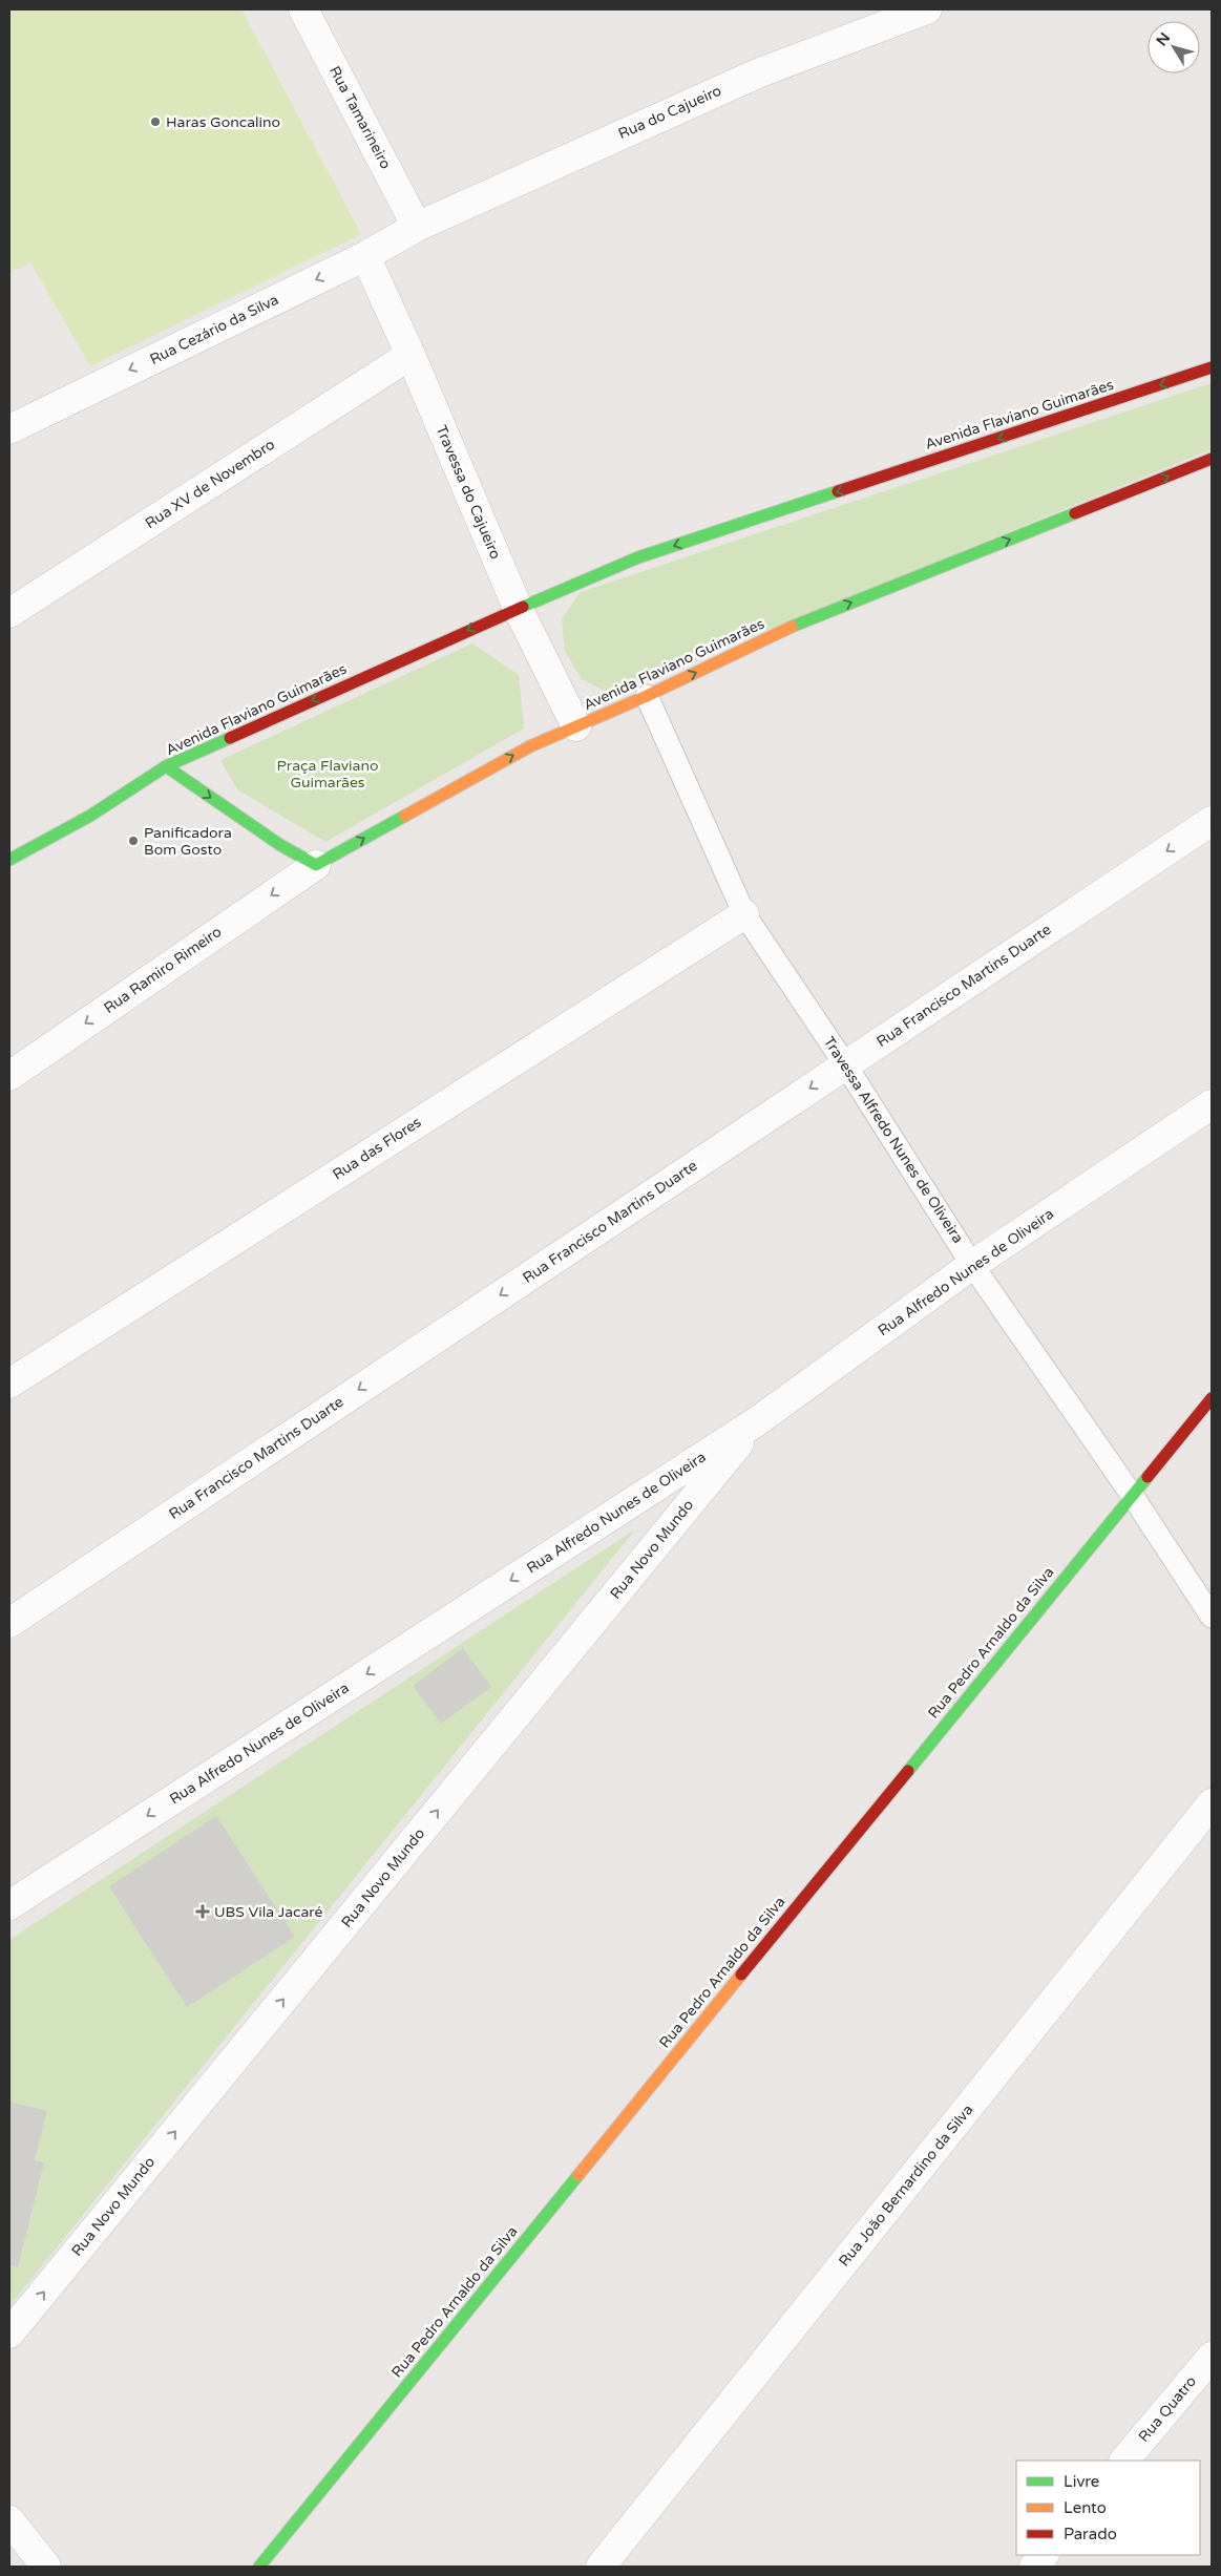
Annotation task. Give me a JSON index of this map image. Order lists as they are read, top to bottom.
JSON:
{
  "streets": {
    "main road": ["Avenida Flaviano Guimarães", "Rua Pedro Arnaldo da Silva"],
    "street": [
      "Rua do Cajueiro",
      "Rua Tamarineiro",
      "Rua Cezário da Silva",
      "Rua XV de Novembro",
      "Travessa do Cajueiro",
      "Rua Ramiro Rimeiro",
      "Rua Francisco Martins Duarte",
      "Rua das Flores",
      "Rua Alfredo Nunes de Oliveira",
      "Rua Novo Mundo",
      "Rua João Bernardino da Silva",
      "Rua Quatro"
    ],
    "lane": ["Travessa Alfredo Nunes de Oliveira"]
  },
  "crossings": [
    ["Rua do Cajueiro", "Rua Tamarineiro"],
    ["Rua do Cajueiro", "Rua Cezário da Silva"],
    ["Rua Tamarineiro", "Rua Cezário da Silva"],
    ["Rua Cezário da Silva", "Travessa do Cajueiro"],
    ["Avenida Flaviano Guimarães", "Travessa do Cajueiro"],
    ["Avenida Flaviano Guimarães", "Rua Ramiro Rimeiro"],
    ["Avenida Flaviano Guimarães", "Travessa Alfredo Nunes de Oliveira"],
    ["Rua XV de Novembro", "Travessa do Cajueiro"],
    ["Rua Francisco Martins Duarte", "Travessa Alfredo Nunes de Oliveira"],
    ["Travessa Alfredo Nunes de Oliveira", "Rua das Flores"],
    ["Travessa Alfredo Nunes de Oliveira", "Rua Alfredo Nunes de Oliveira"],
    ["Travessa Alfredo Nunes de Oliveira", "Rua Pedro Arnaldo da Silva"],
    ["Rua Alfredo Nunes de Oliveira", "Rua Novo Mundo"]
  ],
  "one_way": [
    "Rua Cezário da Silva",
    "Rua Ramiro Rimeiro",
    "Rua Francisco Martins Duarte",
    "Rua Alfredo Nunes de Oliveira",
    "Rua Novo Mundo"
  ],
  "parks": ["Praça Flaviano Guimarães"],
  "places": {
    "other": ["Haras Goncalino", "Panificadora Bom Gosto"],
    "health": ["UBS Vila Jacaré"]
  },
  "legend": ["Livre", "Lento", "Parado"],
  "north": "top left"
}
